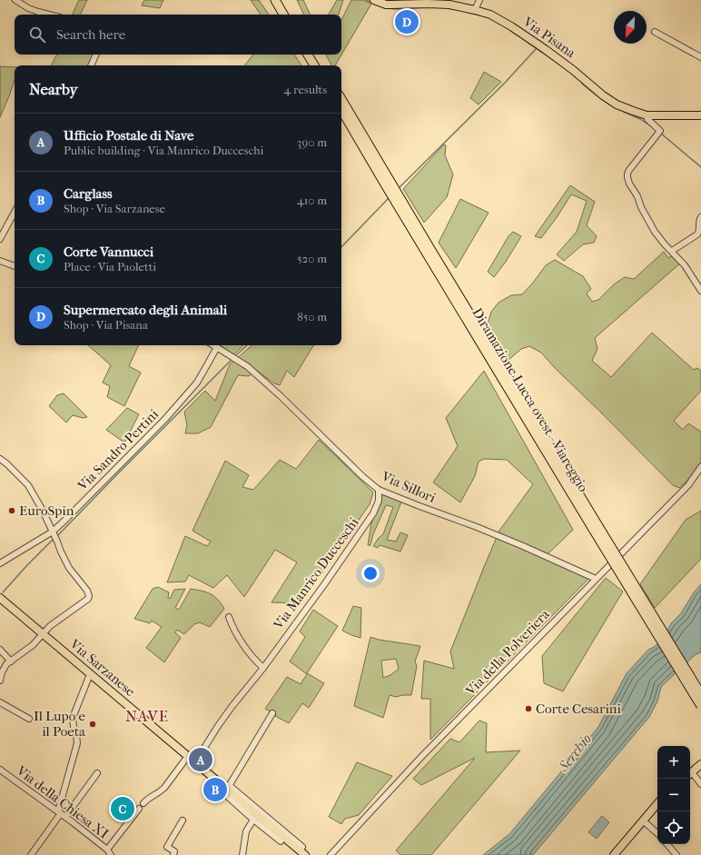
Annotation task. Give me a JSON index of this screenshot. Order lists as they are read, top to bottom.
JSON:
{
  "streets": {
    "highway": ["Diramazione Lucca ovest - Viareggio"],
    "main road": ["Via Pisana", "Via Sarzanese"],
    "street": [
      "Via Sandro Pertini",
      "Via Sillori",
      "Via Manrico Ducceschi",
      "Via della Polveriera",
      "Via della Chiesa XI"
    ]
  },
  "crossings": [
    ["Via Sandro Pertini", "Via Sillori"],
    ["Via Sillori", "Via Manrico Ducceschi"],
    ["Via Sillori", "Via della Polveriera"],
    ["Via Manrico Ducceschi", "Via Sarzanese"]
  ],
  "districts": ["NAVE"],
  "water": ["Serchio"],
  "places": ["EuroSpin", "Corte Cesarini", "Il Lupo e il Poeta"],
  "north": "bottom left",
  "page": {
    "pins": [
      "D",
      "A",
      "B",
      "C"
    ],
    "search": "Search here",
    "heading": ["Nearby", "4 results"],
    "list": [
      {
        "mark": "A",
        "name": "Ufficio Postale di Nave",
        "note": "Public building · Via Manrico Ducceschi",
        "value": "390 m"
      },
      {
        "mark": "B",
        "name": "Carglass",
        "note": "Shop · Via Sarzanese",
        "value": "410 m"
      },
      {
        "mark": "C",
        "name": "Corte Vannucci",
        "note": "Place · Via Paoletti",
        "value": "520 m"
      },
      {
        "mark": "D",
        "name": "Supermercato degli Animali",
        "note": "Shop · Via Pisana",
        "value": "850 m"
      }
    ],
    "map_buttons": ["+", "−"]
  }
}
